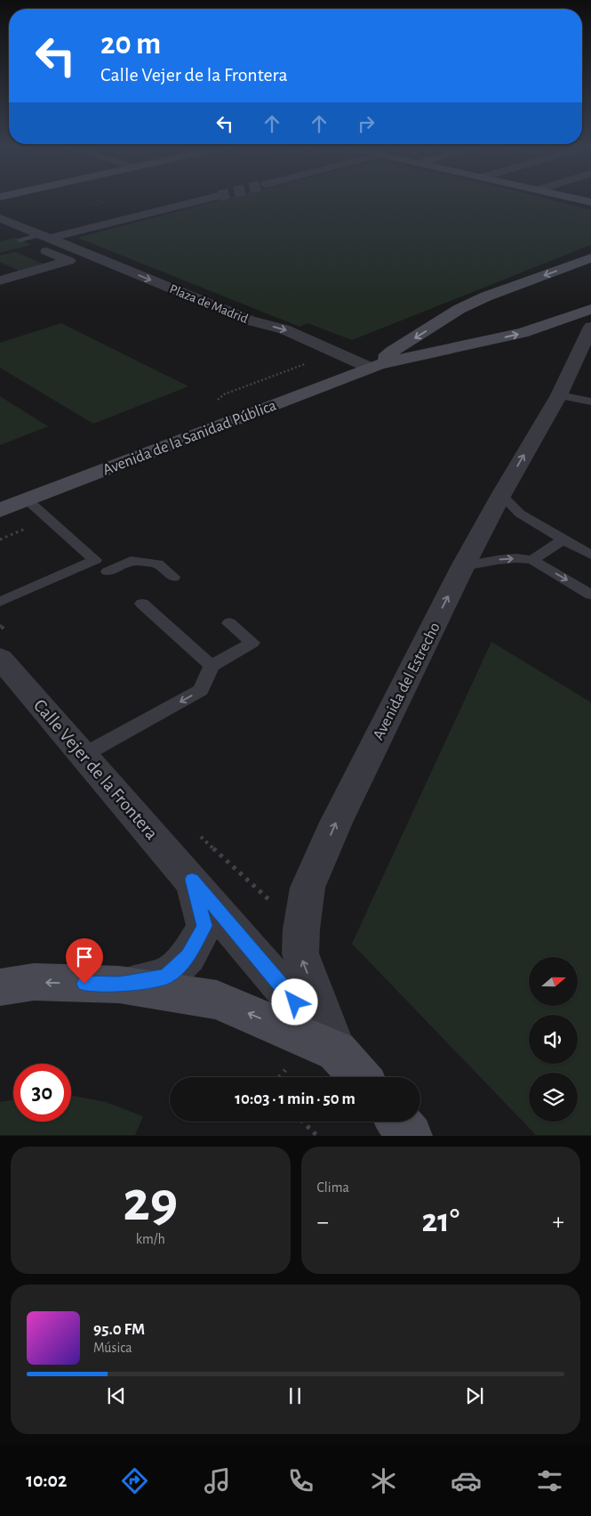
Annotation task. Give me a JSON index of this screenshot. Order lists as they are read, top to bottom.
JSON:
{
  "streets": {
    "main road": ["Avenida de la Sanidad Pública"],
    "street": ["Plaza de Madrid", "Avenida del Estrecho", "Calle Vejer de la Frontera"]
  },
  "crossings": [
    ["Plaza de Madrid", "Avenida de la Sanidad Pública"],
    ["Avenida del Estrecho", "Calle Vejer de la Frontera"]
  ],
  "one_way": ["Plaza de Madrid", "Avenida del Estrecho"],
  "north": "right",
  "page": {
    "turn": ["20 m", "Calle Vejer de la Frontera"],
    "limit": "30",
    "trip": "10:03 · 1 min · 50 m",
    "tile": [
      ["29", "km/h"],
      "Clima"
    ],
    "heat": ["−", "21°", "+"],
    "song": ["95.0 FM", "Música"],
    "tabs": "10:02"
  }
}
